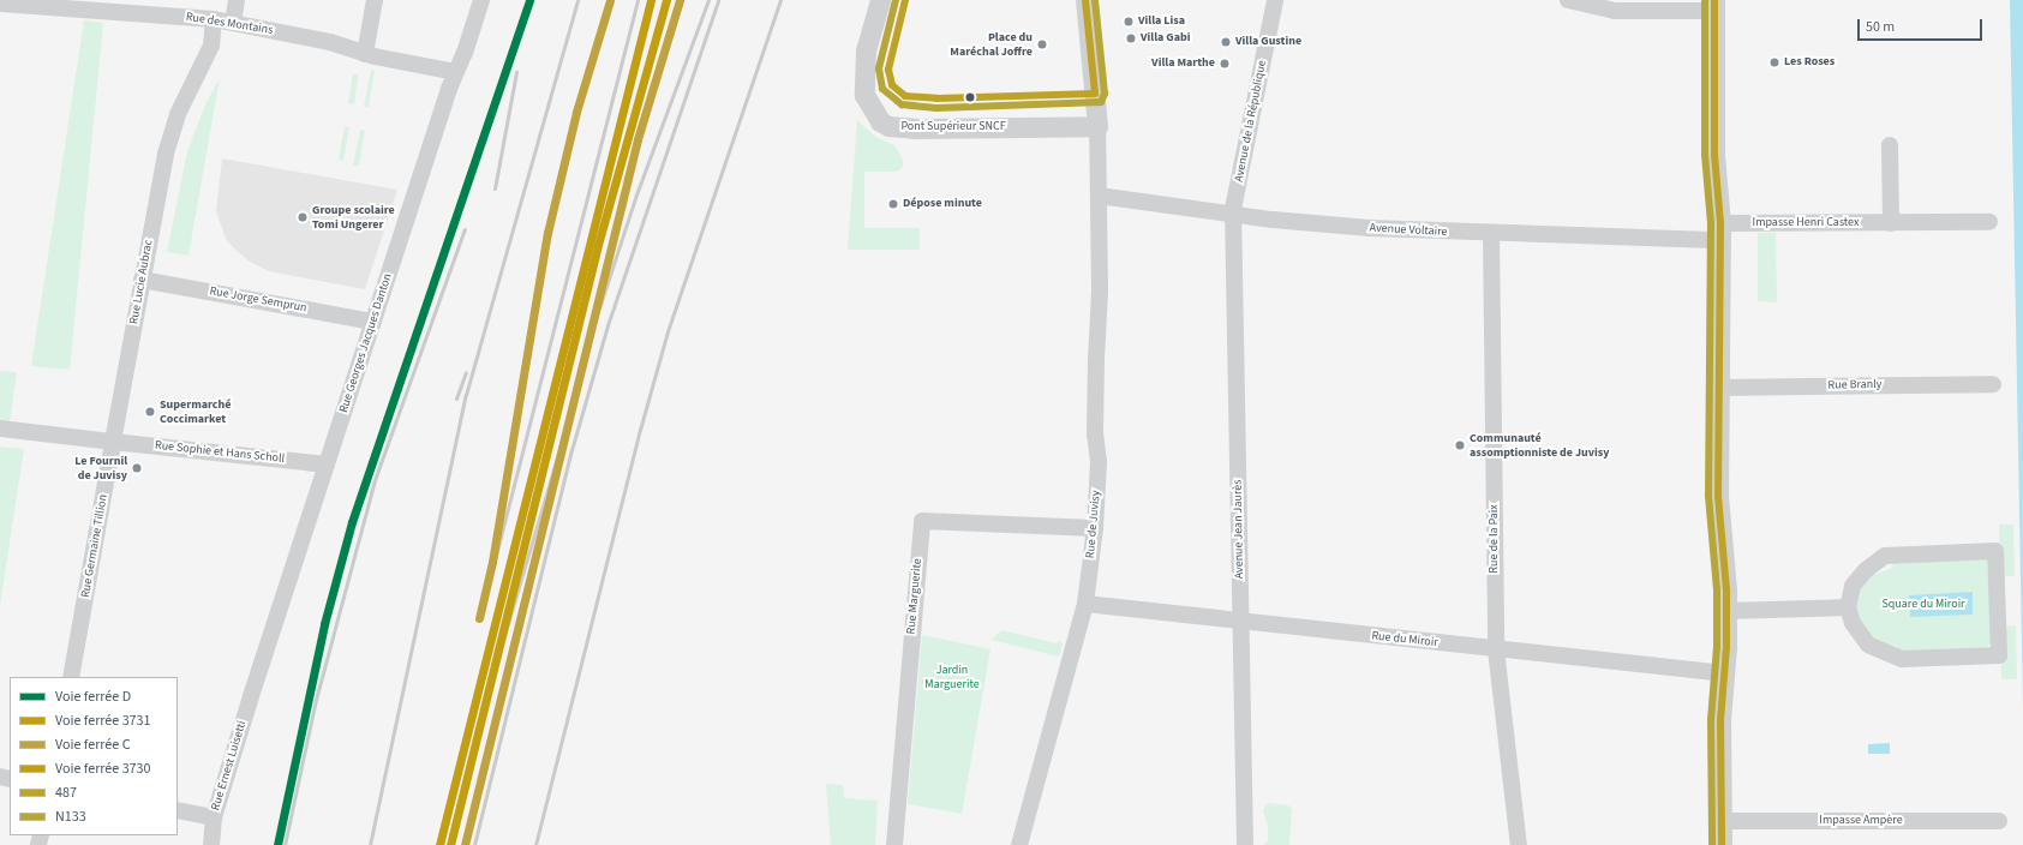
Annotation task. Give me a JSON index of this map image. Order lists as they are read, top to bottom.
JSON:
{
  "streets": {
    "street": [
      "Rue des Montains",
      "Avenue de la République",
      "Pont Supérieur SNCF",
      "Impasse Henri Castex",
      "Avenue Voltaire",
      "Rue Lucie Aubrac",
      "Rue Jorge Semprun",
      "Rue Georges Jacques Danton",
      "Rue Branly",
      "Rue Sophie et Hans Scholl",
      "Rue de Juvisy",
      "Avenue Jean Jaurès",
      "Rue de la Paix",
      "Rue Germaine Tillion",
      "Rue Marguerite",
      "Rue du Miroir",
      "Rue Ernest Luisetti",
      "Impasse Ampère"
    ]
  },
  "crossings": [
    ["Rue des Montains", "Rue Lucie Aubrac"],
    ["Rue des Montains", "Rue Georges Jacques Danton"],
    ["Avenue de la République", "Avenue Voltaire"],
    ["Avenue de la République", "Avenue Jean Jaurès"],
    ["Pont Supérieur SNCF", "Rue de Juvisy"],
    ["Impasse Henri Castex", "Avenue Voltaire"],
    ["Avenue Voltaire", "Rue de Juvisy"],
    ["Avenue Voltaire", "Avenue Jean Jaurès"],
    ["Avenue Voltaire", "Rue de la Paix"],
    ["Rue Lucie Aubrac", "Rue Jorge Semprun"],
    ["Rue Lucie Aubrac", "Rue Sophie et Hans Scholl"],
    ["Rue Lucie Aubrac", "Rue Germaine Tillion"],
    ["Rue Jorge Semprun", "Rue Georges Jacques Danton"],
    ["Rue Georges Jacques Danton", "Rue Sophie et Hans Scholl"],
    ["Rue Georges Jacques Danton", "Rue Ernest Luisetti"],
    ["Rue Sophie et Hans Scholl", "Rue Germaine Tillion"],
    ["Rue de Juvisy", "Rue Marguerite"],
    ["Rue de Juvisy", "Rue du Miroir"],
    ["Avenue Jean Jaurès", "Rue du Miroir"],
    ["Rue de la Paix", "Rue du Miroir"]
  ],
  "parks": ["Square du Miroir", "Jardin Marguerite"],
  "places": [
    "Villa Lisa",
    "Villa Gabi",
    "Villa Gustine",
    "Place du Maréchal Joffre",
    "Les Roses",
    "Villa Marthe",
    "Dépose minute",
    "Groupe scolaire Tomi Ungerer",
    "Supermarché Coccimarket",
    "Communauté assomptionniste de Juvisy",
    "Le Fournil de Juvisy"
  ],
  "lines": [
    "rail line D",
    "rail line 3731",
    "rail line C",
    "rail line 3730",
    "transit line 487",
    "transit line N133"
  ],
  "legend": [
    "Voie ferrée D",
    "Voie ferrée 3731",
    "Voie ferrée C",
    "Voie ferrée 3730",
    "487",
    "N133"
  ],
  "scale_bar": "50 m"
}
